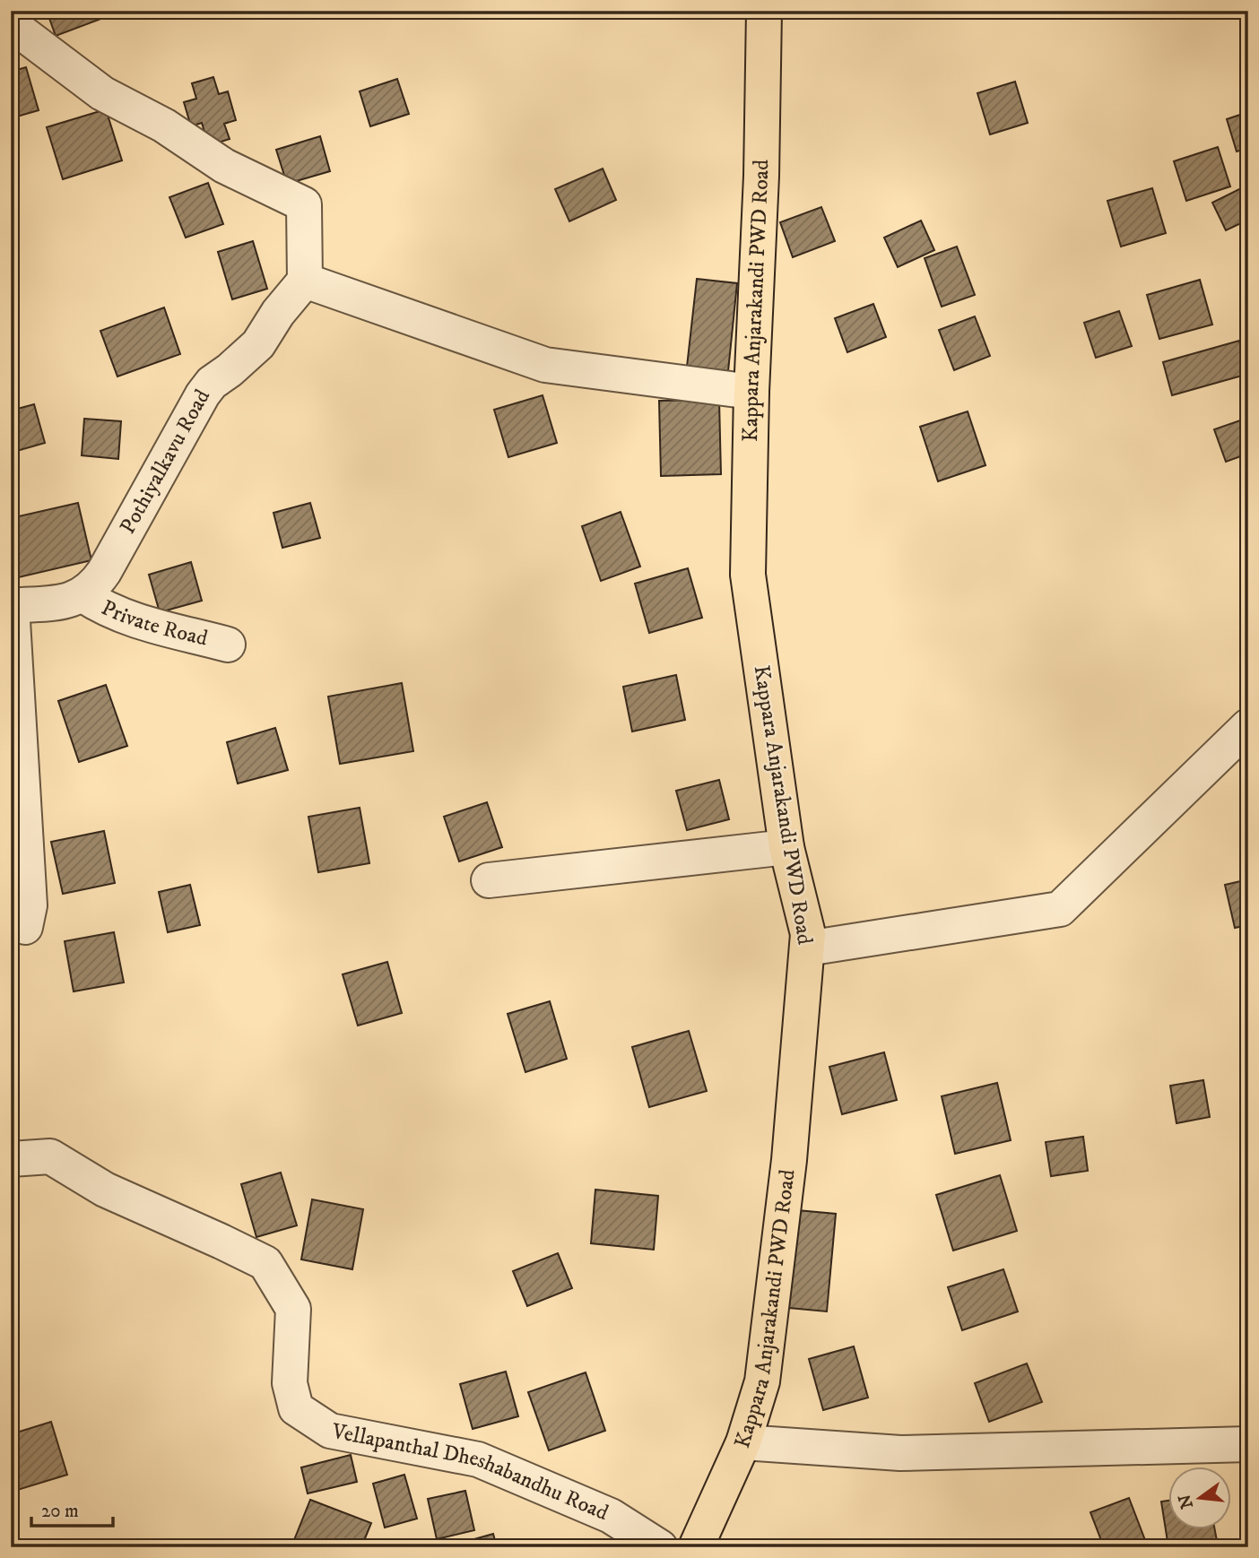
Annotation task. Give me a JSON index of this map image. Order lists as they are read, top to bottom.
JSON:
{
  "streets": {
    "main road": ["Kappara Anjarakandi PWD Road"],
    "street": ["Pothiyalkavu Road", "Private Road", "Vellapanthal Dheshabandhu Road"]
  },
  "crossings": [
    ["Pothiyalkavu Road", "Private Road"]
  ],
  "scale_bar": "20 m",
  "north": "left"
}
